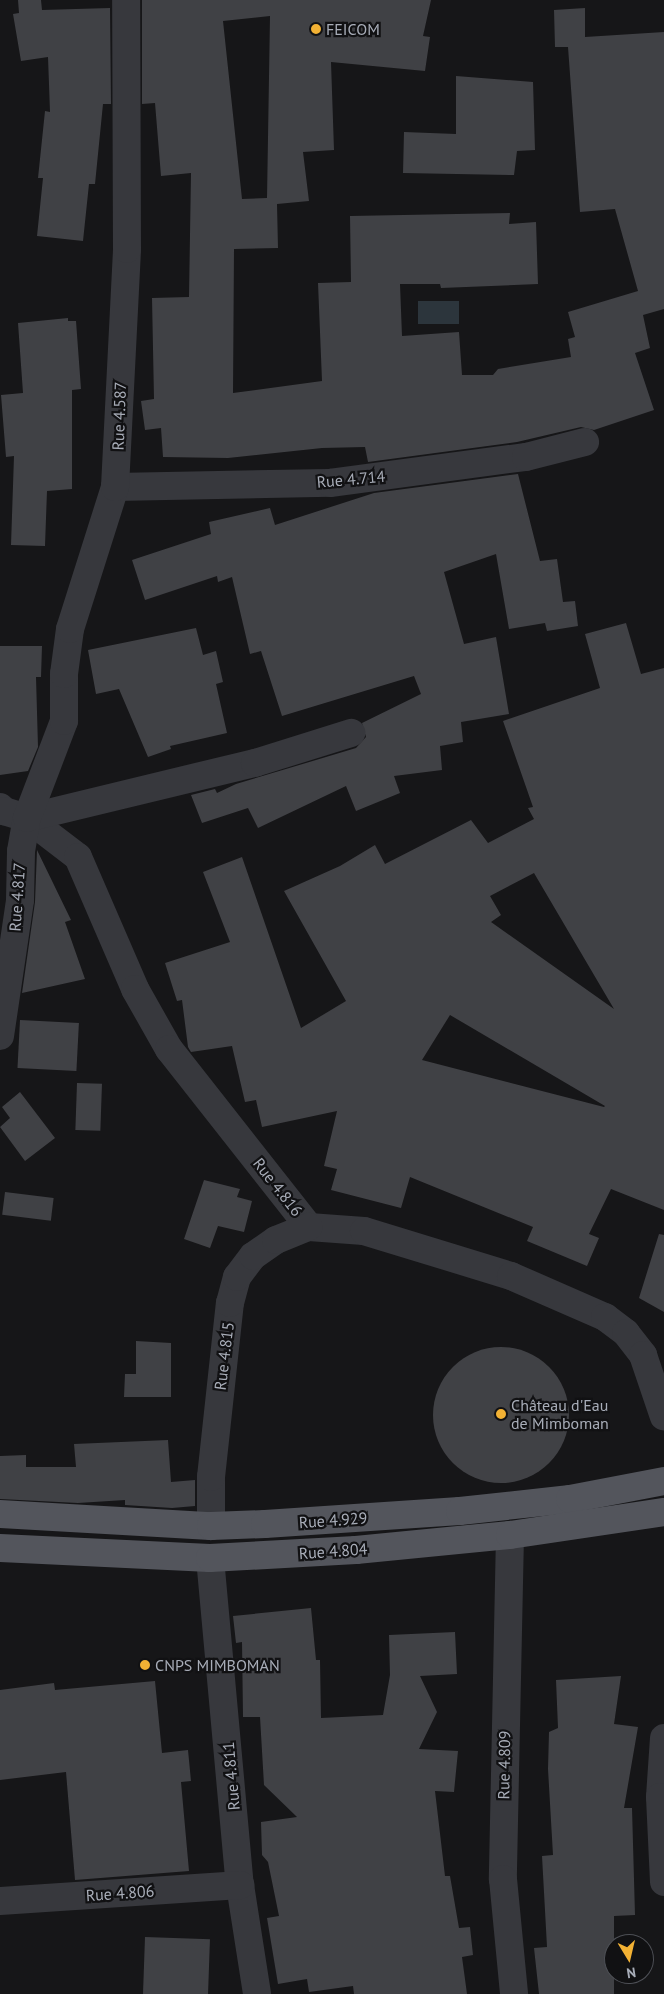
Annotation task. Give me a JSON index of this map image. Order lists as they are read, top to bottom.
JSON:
{
  "streets": {
    "main road": ["Rue 4.929", "Rue 4.804"],
    "street": [
      "Rue 4.587",
      "Rue 4.714",
      "Rue 4.817",
      "Rue 4.816",
      "Rue 4.815",
      "Rue 4.809",
      "Rue 4.811",
      "Rue 4.806"
    ]
  },
  "crossings": [
    ["Rue 4.587", "Rue 4.714"],
    ["Rue 4.587", "Rue 4.817"],
    ["Rue 4.587", "Rue 4.816"],
    ["Rue 4.817", "Rue 4.816"],
    ["Rue 4.816", "Rue 4.815"],
    ["Rue 4.815", "Rue 4.929"],
    ["Rue 4.804", "Rue 4.809"],
    ["Rue 4.804", "Rue 4.811"],
    ["Rue 4.811", "Rue 4.806"]
  ],
  "places": ["FEICOM", "Château d'Eau de Mimboman", "CNPS MIMBOMAN"],
  "north": "bottom"
}
